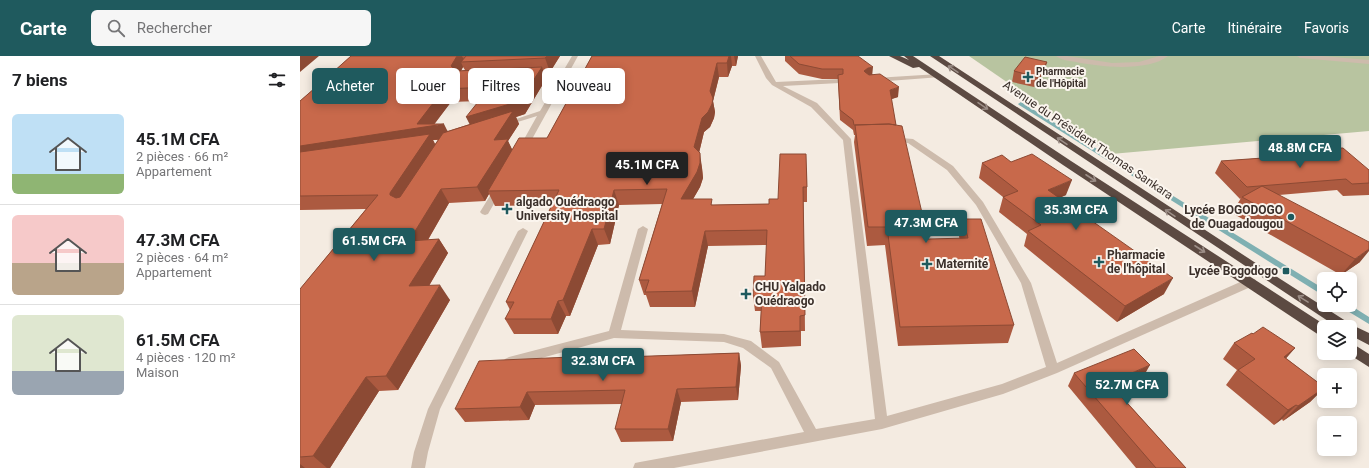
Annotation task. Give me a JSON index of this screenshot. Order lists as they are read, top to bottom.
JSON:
{
  "streets": {
    "highway": ["Avenue du Président Thomas Sankara"]
  },
  "places": {
    "health": [
      "Pharmacie de l'Hôpital",
      "algado Ouédraogo University Hospital",
      "Pharmacie de l'hôpital",
      "Maternité",
      "CHU Yalgado Ouédraogo"
    ],
    "other": ["Lycée BOGODOGO de Ouagadougou"],
    "transit": ["Lycée Bogodogo"]
  },
  "page": {
    "header": "Carte",
    "search": "Rechercher",
    "nav": ["Carte", "Itinéraire", "Favoris"],
    "heading": "7 biens",
    "chip": [
      "Acheter",
      "Louer",
      "Filtres",
      "Nouveau"
    ],
    "list": [
      {
        "name": "45.1M CFA",
        "note": "2 pièces · 66 m² · Appartement"
      },
      {
        "name": "47.3M CFA",
        "note": "2 pièces · 64 m² · Appartement"
      },
      {
        "name": "61.5M CFA",
        "note": "4 pièces · 120 m² · Maison"
      }
    ],
    "price": [
      "48.8M CFA",
      "45.1M CFA",
      "35.3M CFA",
      "47.3M CFA",
      "61.5M CFA",
      "32.3M CFA",
      "52.7M CFA"
    ],
    "map_buttons": ["+", "−"]
  }
}
